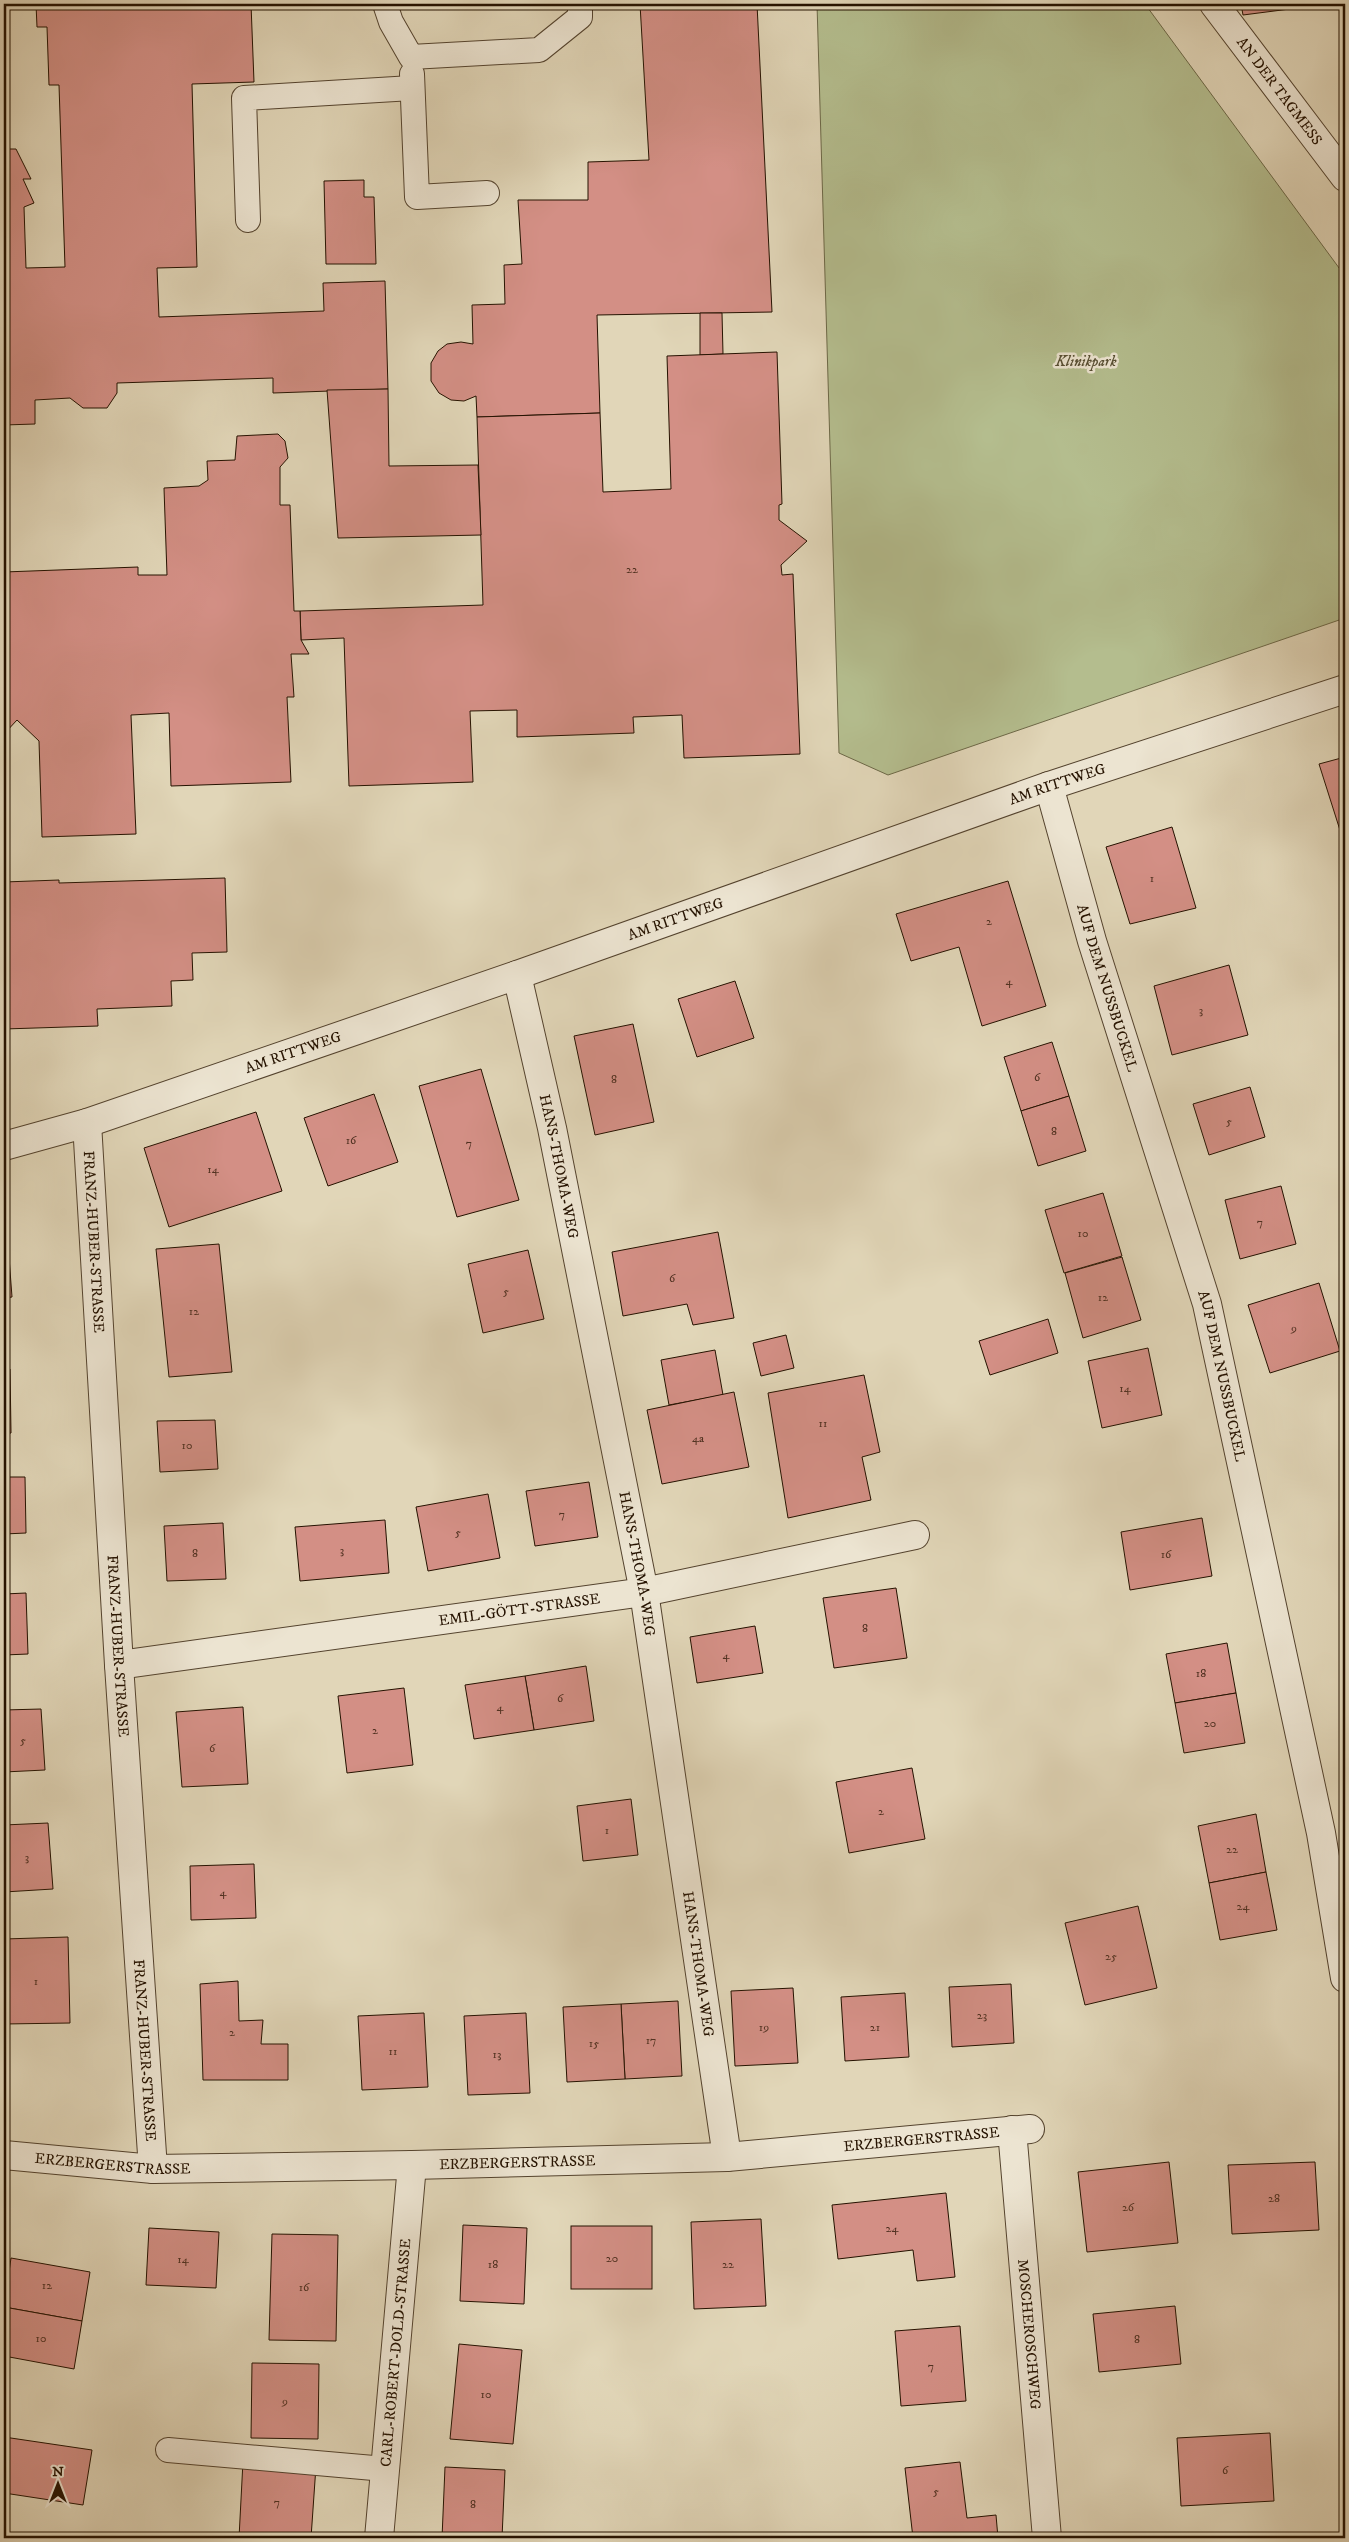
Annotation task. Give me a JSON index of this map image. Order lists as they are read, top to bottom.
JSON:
{
  "streets": {
    "street": [
      "AN DER TAGMESS",
      "AM RITTWEG",
      "AUF DEM NUSSBUCKEL",
      "HANS-THOMA-WEG",
      "FRANZ-HUBER-STRASSE",
      "EMIL-GÖTT-STRASSE",
      "ERZBERGERSTRASSE",
      "MOSCHEROSCHWEG",
      "CARL-ROBERT-DOLD-STRASSE"
    ]
  },
  "crossings": [
    ["AM RITTWEG", "AUF DEM NUSSBUCKEL"],
    ["AM RITTWEG", "HANS-THOMA-WEG"],
    ["AM RITTWEG", "FRANZ-HUBER-STRASSE"],
    ["HANS-THOMA-WEG", "EMIL-GÖTT-STRASSE"],
    ["HANS-THOMA-WEG", "ERZBERGERSTRASSE"],
    ["FRANZ-HUBER-STRASSE", "EMIL-GÖTT-STRASSE"],
    ["FRANZ-HUBER-STRASSE", "ERZBERGERSTRASSE"],
    ["ERZBERGERSTRASSE", "MOSCHEROSCHWEG"],
    ["ERZBERGERSTRASSE", "CARL-ROBERT-DOLD-STRASSE"]
  ],
  "parks": ["Klinikpark"],
  "house_numbers": [
    "22",
    "1",
    "2",
    "4",
    "3",
    "6",
    "8",
    "5",
    "8",
    "16",
    "7",
    "14",
    "7",
    "10",
    "6",
    "5",
    "12",
    "12",
    "9",
    "14",
    "11",
    "4a",
    "10",
    "7",
    "5",
    "3",
    "8",
    "16",
    "8",
    "4",
    "18",
    "6",
    "4",
    "20",
    "2",
    "5",
    "6",
    "2",
    "1",
    "22",
    "3",
    "4",
    "24",
    "25",
    "1",
    "23",
    "19",
    "21",
    "2",
    "17",
    "15",
    "11",
    "13",
    "28",
    "26",
    "24",
    "20",
    "14",
    "18",
    "22",
    "12",
    "16",
    "10",
    "8",
    "7",
    "10",
    "9",
    "6",
    "5",
    "7",
    "8"
  ],
  "north": "top"
}
